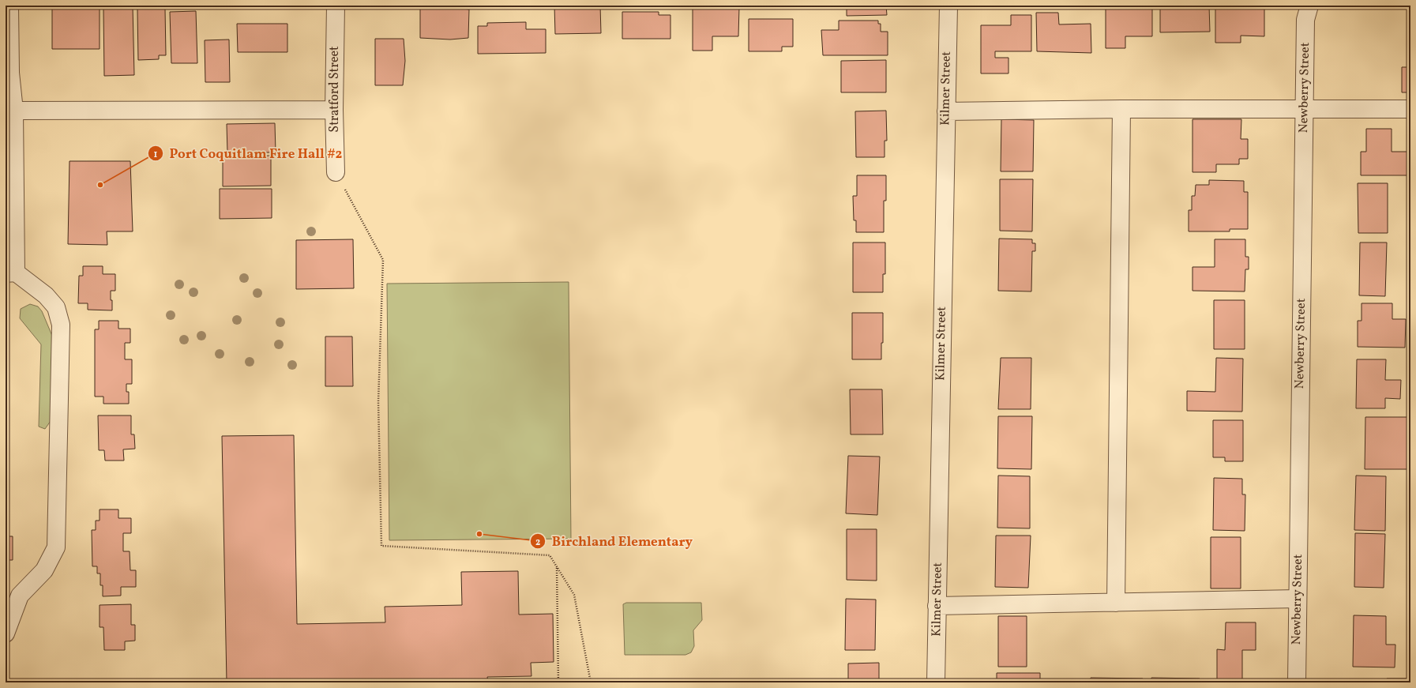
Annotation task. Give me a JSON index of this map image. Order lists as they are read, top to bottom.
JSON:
{
  "streets": {
    "street": ["Newberry Street", "Kilmer Street", "Stratford Street"]
  },
  "places": ["Port Coquitlam Fire Hall #2", "Birchland Elementary"]
}
